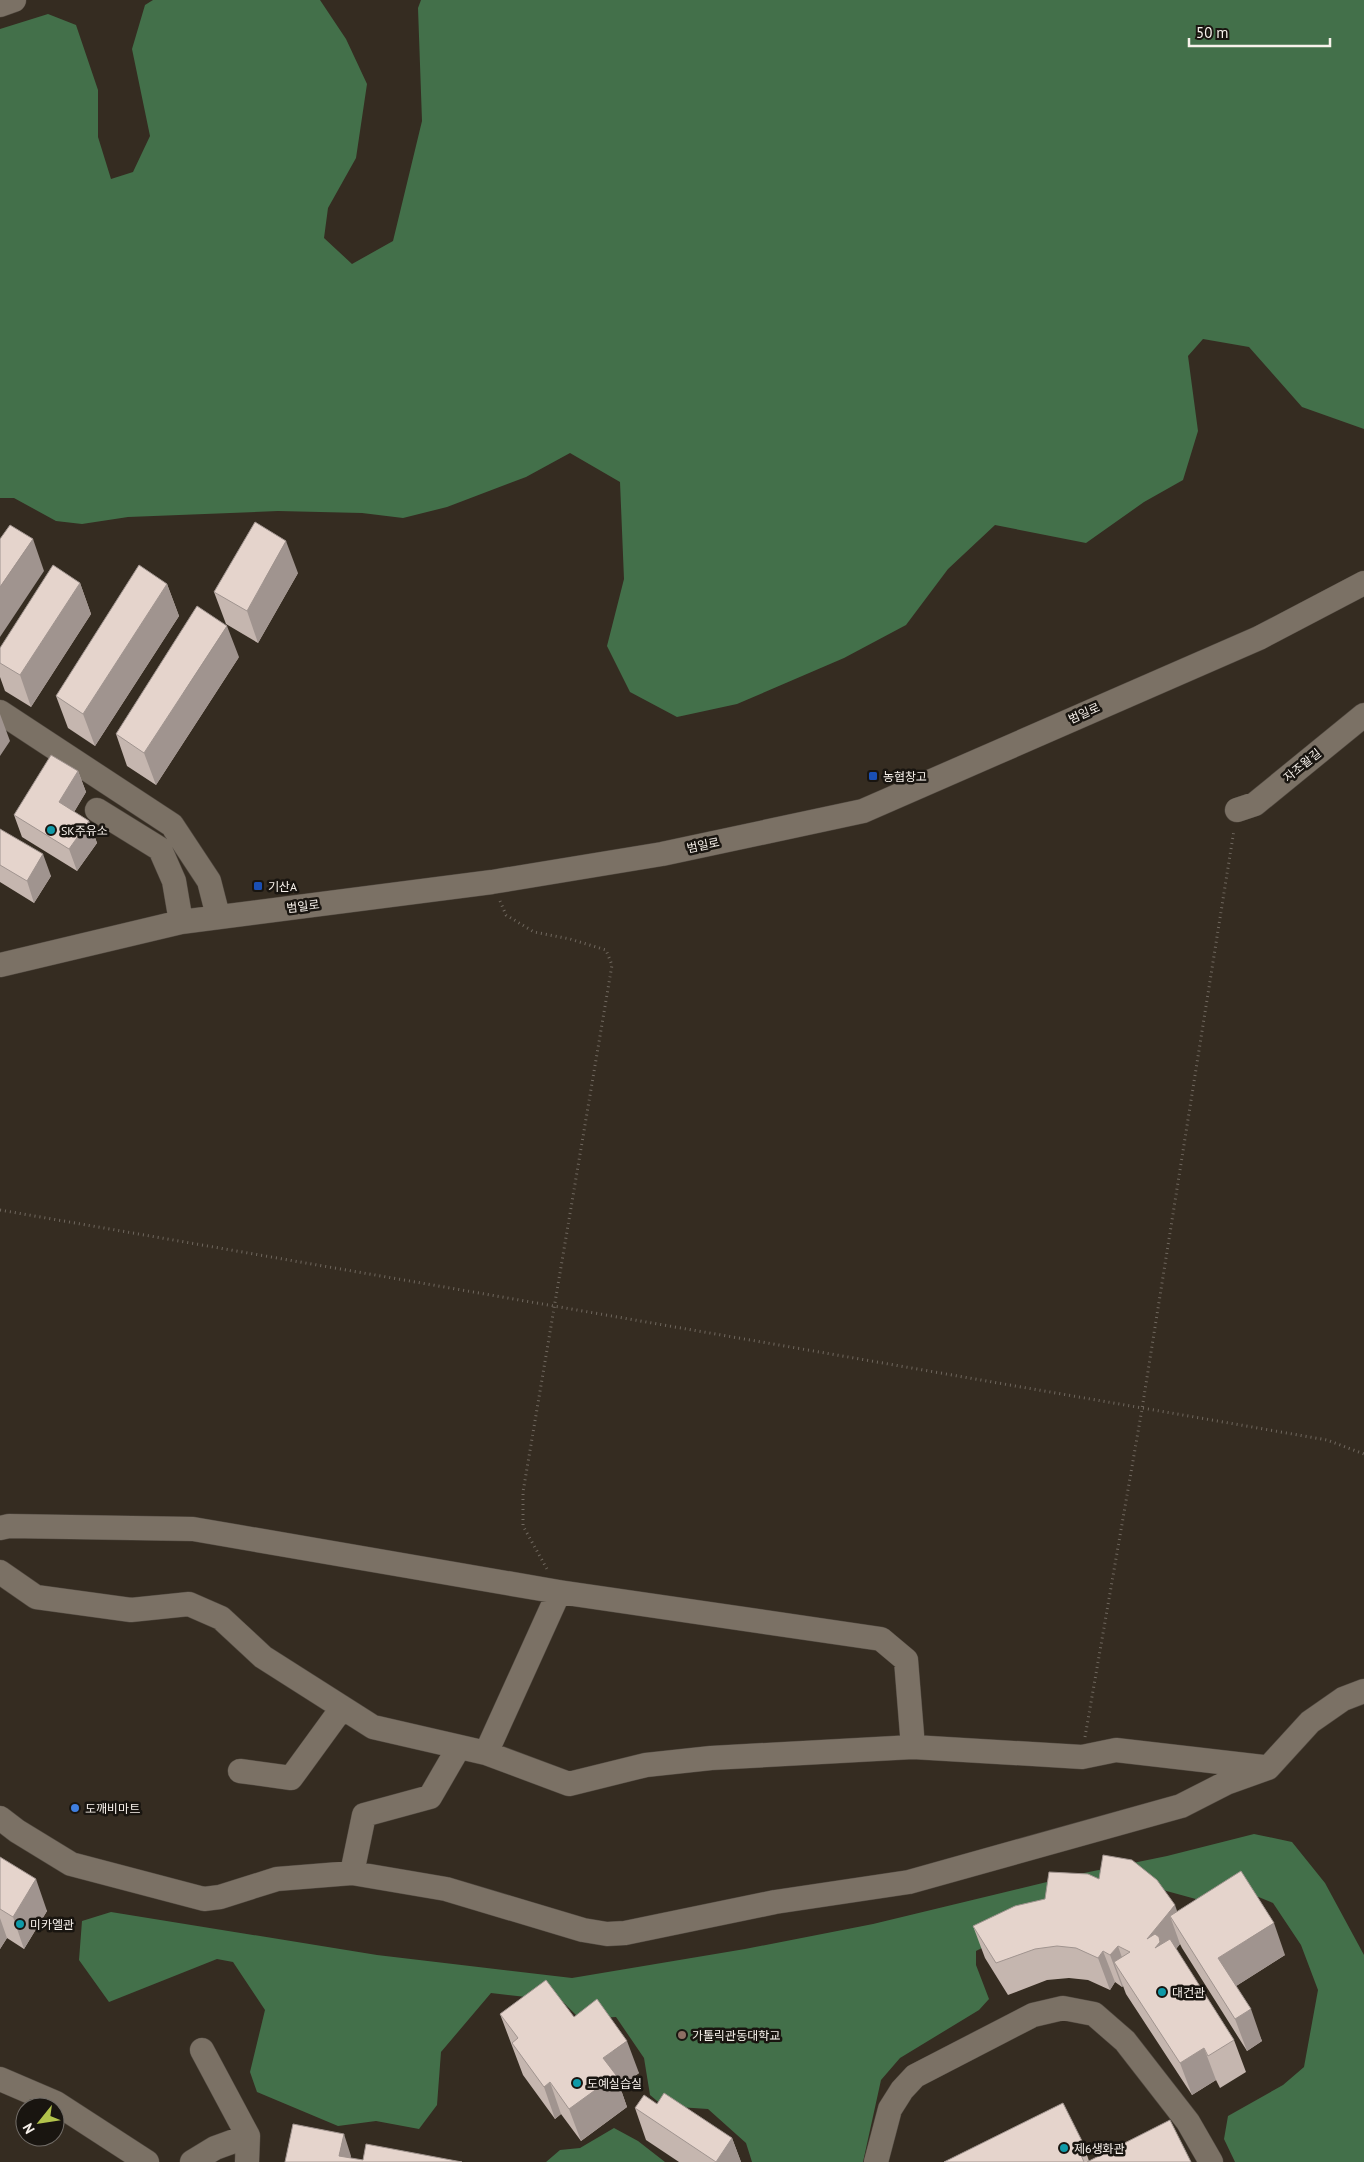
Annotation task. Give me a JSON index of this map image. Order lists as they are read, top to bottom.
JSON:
{
  "streets": {
    "street": ["범일로", "자조왈길"]
  },
  "places": {
    "transit": ["농협창고", "기산A"],
    "other": [
      "SK주유소",
      "도깨비마트",
      "미카엘관",
      "대건관",
      "가톨릭관동대학교",
      "도예실습실",
      "제6생화관"
    ]
  },
  "scale_bar": "50 m",
  "north": "bottom left"
}
